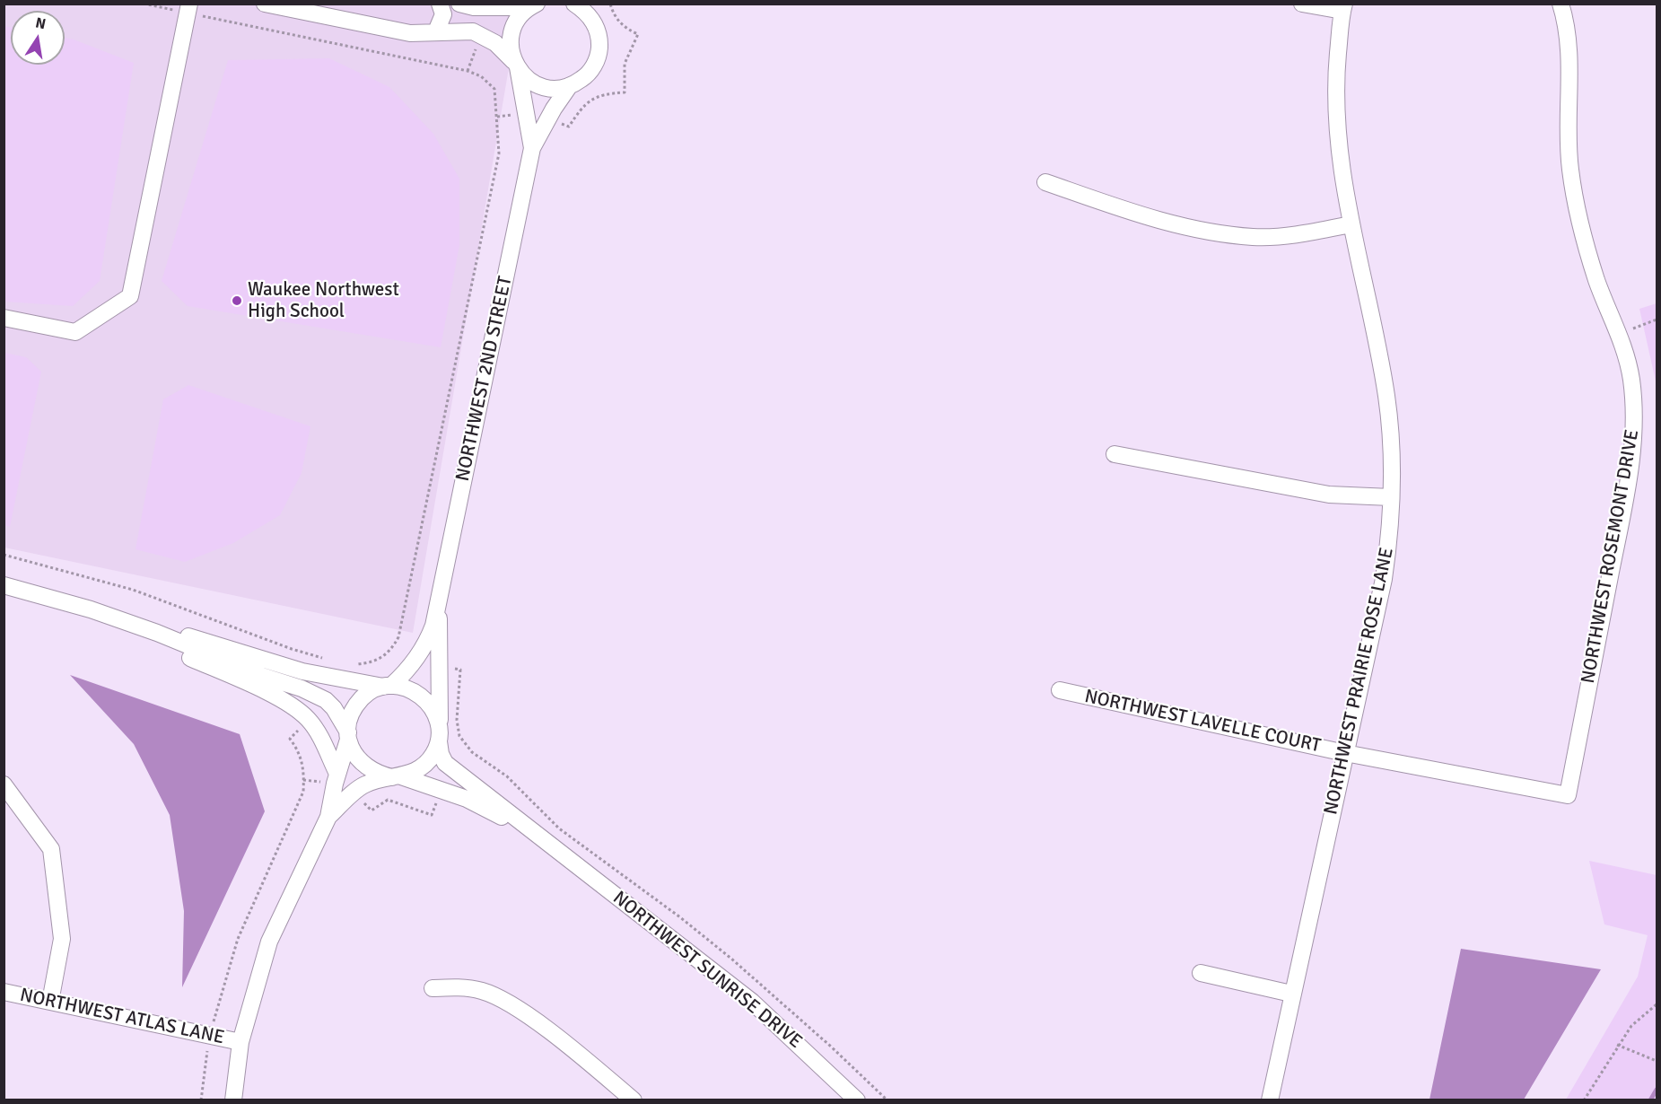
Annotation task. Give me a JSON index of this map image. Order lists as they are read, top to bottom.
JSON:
{
  "streets": {
    "street": [
      "NORTHWEST 2ND STREET",
      "NORTHWEST ROSEMONT DRIVE",
      "NORTHWEST PRAIRIE ROSE LANE",
      "NORTHWEST LAVELLE COURT",
      "NORTHWEST SUNRISE DRIVE",
      "NORTHWEST ATLAS LANE"
    ]
  },
  "crossings": [
    ["NORTHWEST 2ND STREET", "NORTHWEST SUNRISE DRIVE"],
    ["NORTHWEST ROSEMONT DRIVE", "NORTHWEST LAVELLE COURT"],
    ["NORTHWEST PRAIRIE ROSE LANE", "NORTHWEST LAVELLE COURT"]
  ],
  "places": ["Waukee Northwest High School"],
  "north": "top"
}
